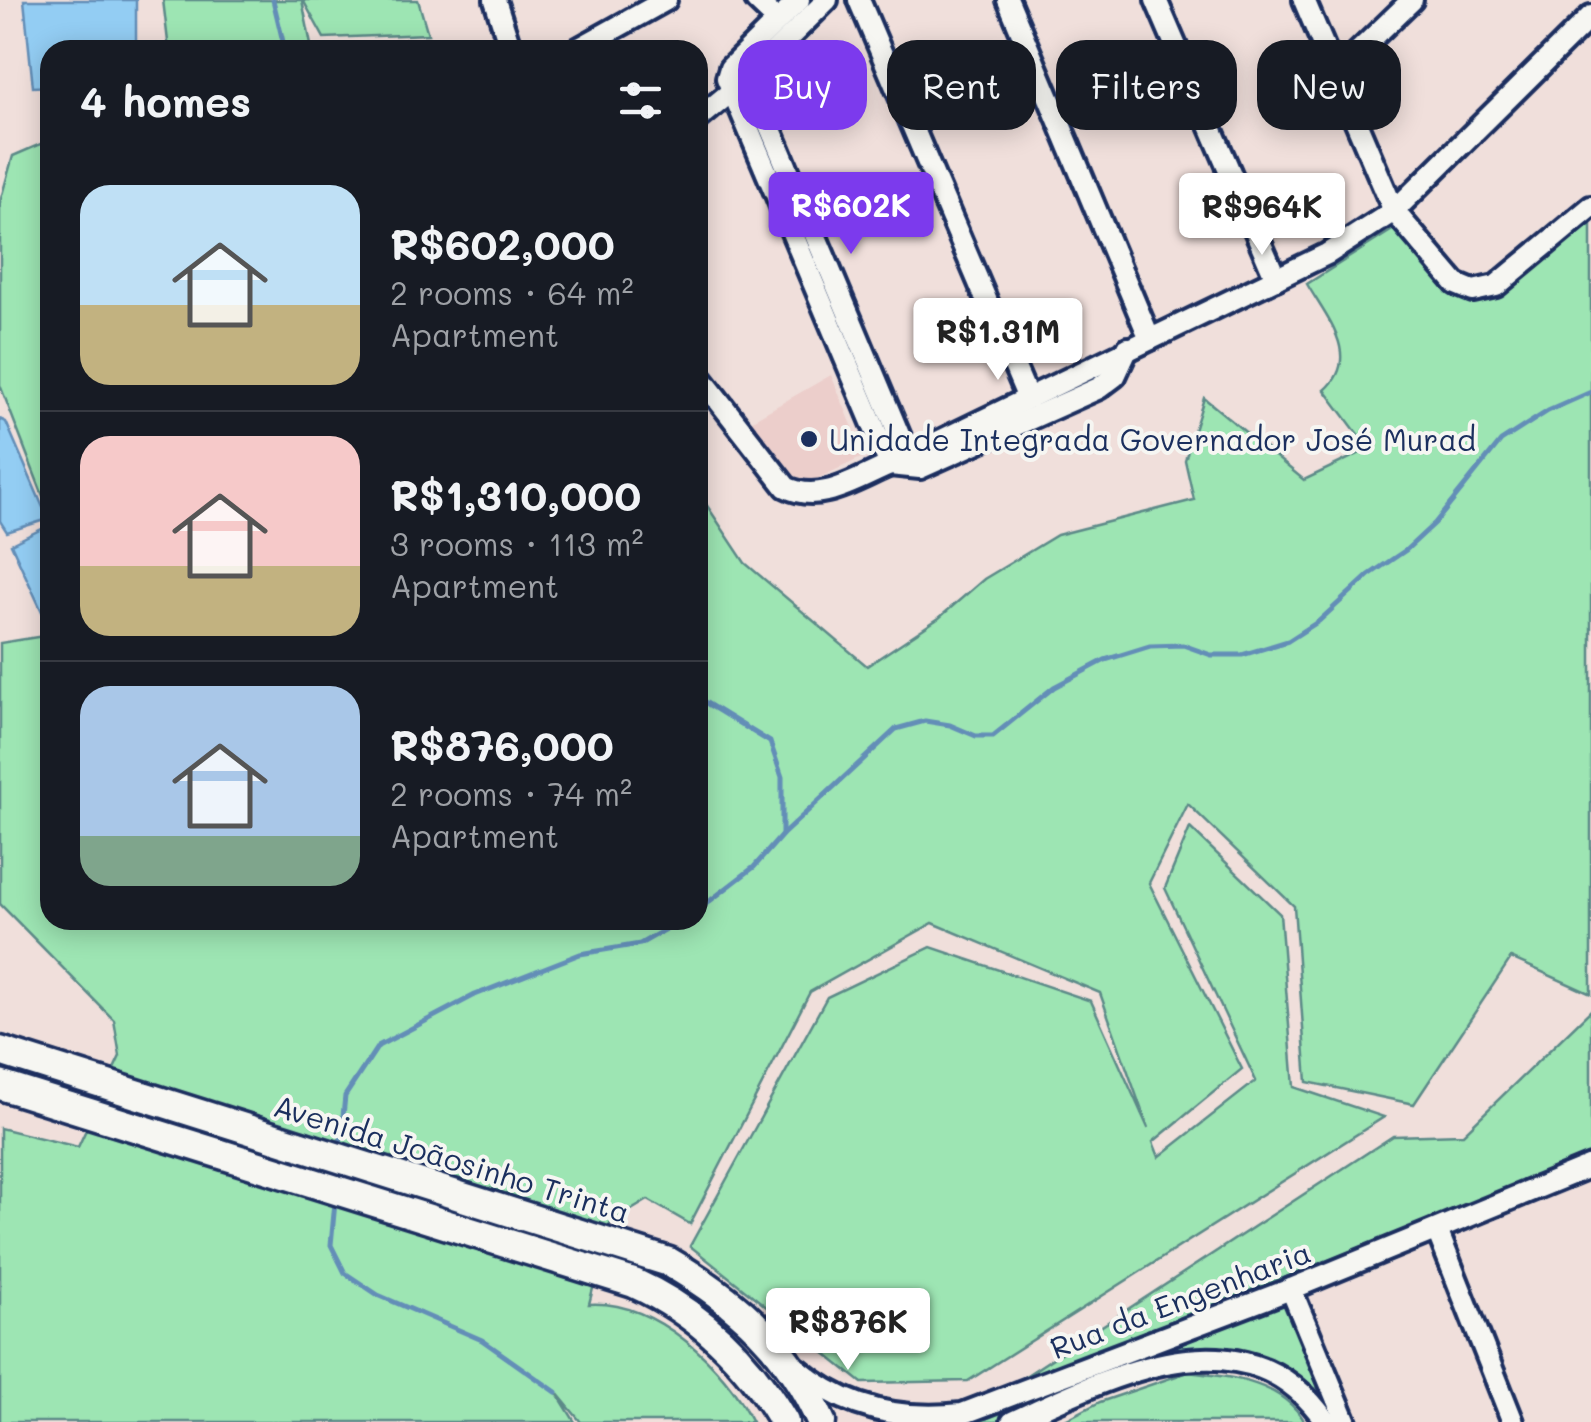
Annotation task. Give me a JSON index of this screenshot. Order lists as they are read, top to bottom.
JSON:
{
  "streets": {
    "main road": ["Avenida Joãosinho Trinta"],
    "street": ["Rua da Engenharia"]
  },
  "crossings": [
    ["Avenida Joãosinho Trinta", "Rua da Engenharia"]
  ],
  "places": ["Unidade Integrada Governador José Murad"],
  "page": {
    "chip": [
      "Buy",
      "Rent",
      "Filters",
      "New"
    ],
    "heading": "4 homes",
    "list": [
      {
        "name": "R$602,000",
        "note": "2 rooms · 64 m² · Apartment"
      },
      {
        "name": "R$1,310,000",
        "note": "3 rooms · 113 m² · Apartment"
      },
      {
        "name": "R$876,000",
        "note": "2 rooms · 74 m² · Apartment"
      }
    ],
    "price": [
      "R$602K",
      "R$964K",
      "R$1.31M",
      "R$876K"
    ]
  }
}
